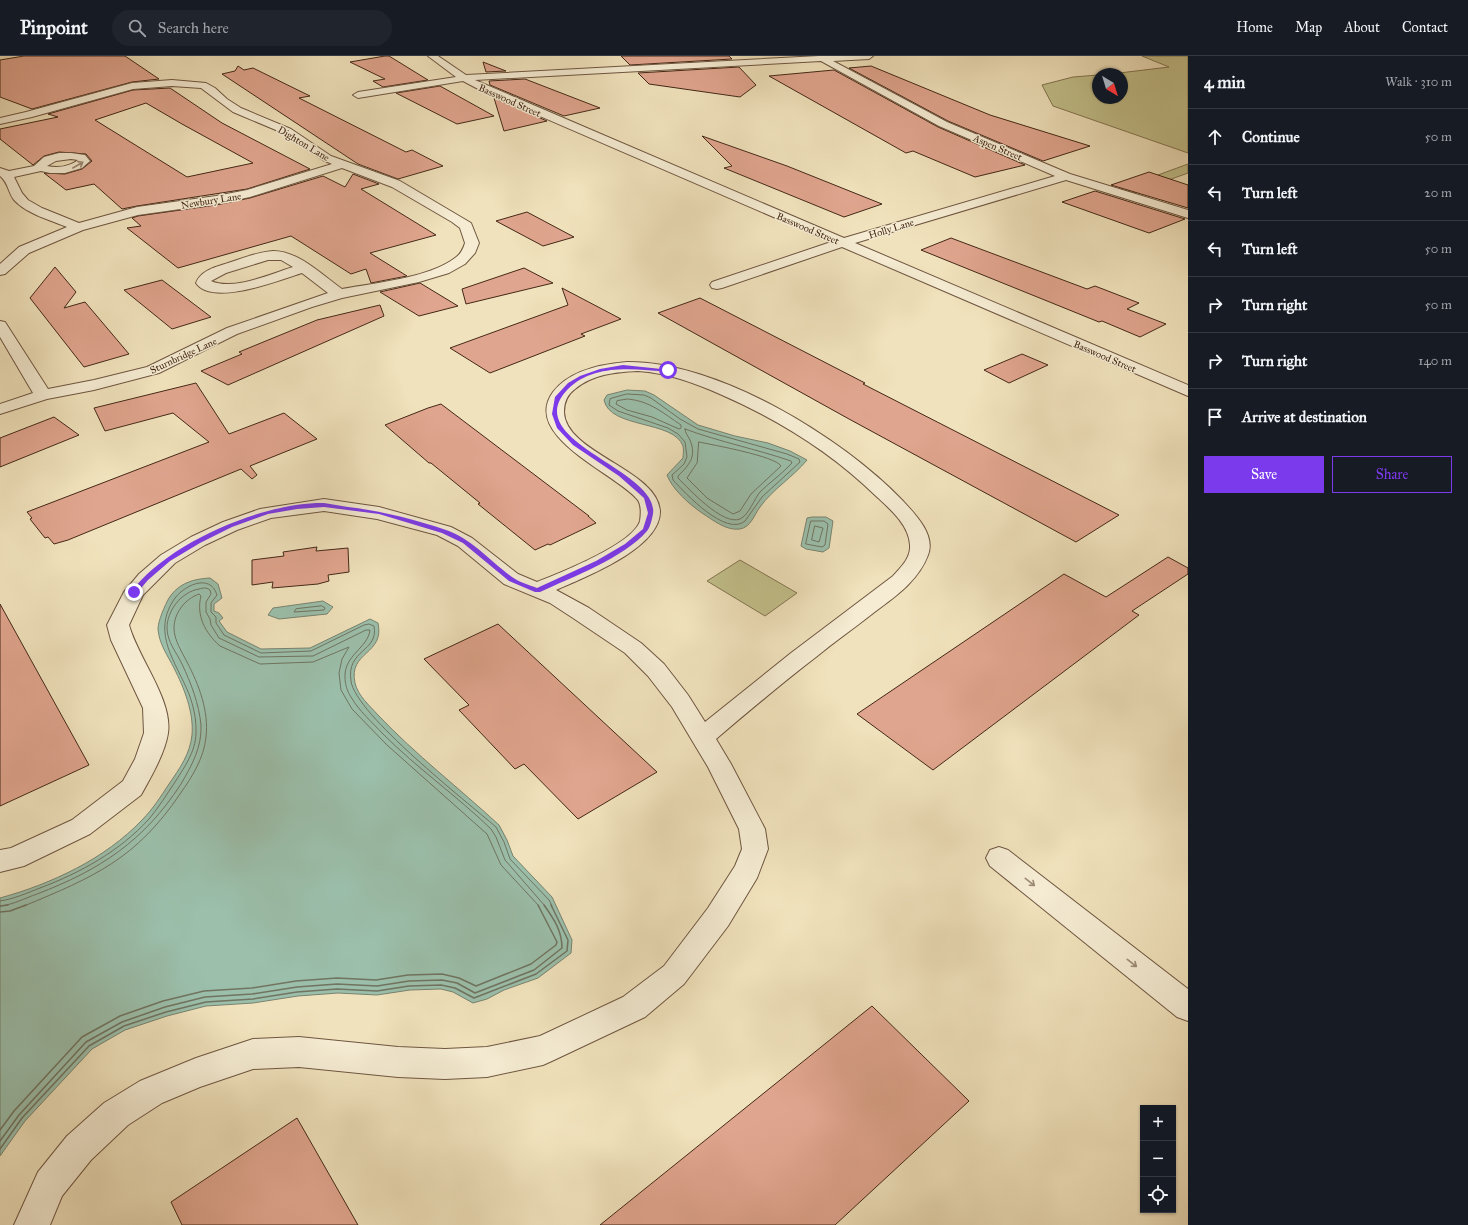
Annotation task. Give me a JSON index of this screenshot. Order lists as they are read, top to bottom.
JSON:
{
  "streets": {
    "street": [
      "Basswood Street",
      "Dighton Lane",
      "Aspen Street",
      "Newbury Lane",
      "Holly Lane",
      "Sturnbridge Lane"
    ]
  },
  "crossings": [
    ["Basswood Street", "Holly Lane"],
    ["Dighton Lane", "Newbury Lane"],
    ["Dighton Lane", "Sturnbridge Lane"],
    ["Aspen Street", "Holly Lane"]
  ],
  "north": "bottom right",
  "page": {
    "header": "Pinpoint",
    "search": "Search here",
    "nav": [
      "Home",
      "Map",
      "About",
      "Contact"
    ],
    "heading": ["4 min", "Walk · 310 m"],
    "list": [
      ["Continue", "50 m"],
      ["Turn left", "20 m"],
      ["Turn left", "50 m"],
      ["Turn right", "50 m"],
      ["Turn right", "140 m"],
      "Arrive at destination"
    ],
    "buttons": ["Save", "Share"],
    "map_buttons": ["+", "−"]
  }
}
